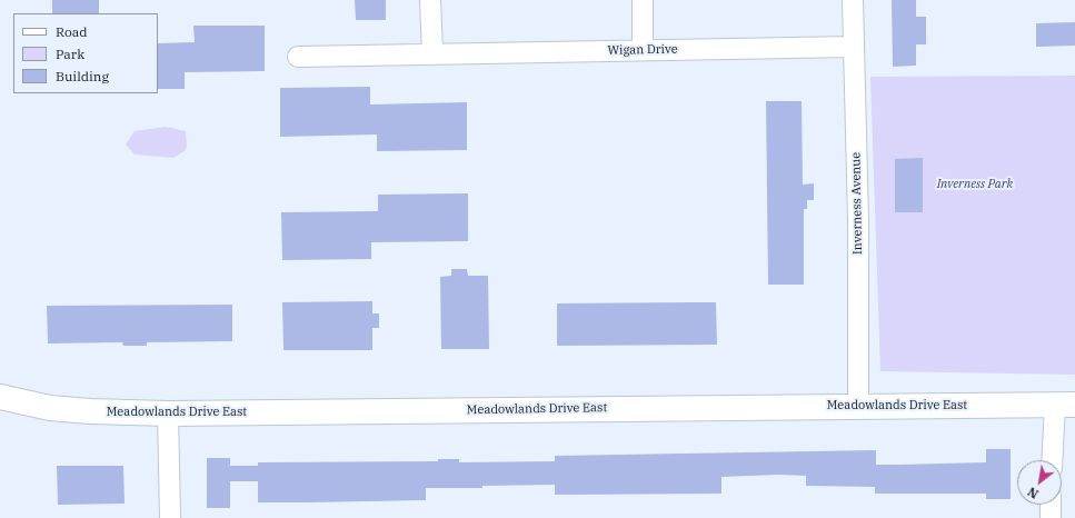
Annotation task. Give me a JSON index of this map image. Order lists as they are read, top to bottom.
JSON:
{
  "streets": {
    "main road": ["Meadowlands Drive East"],
    "street": ["Wigan Drive", "Inverness Avenue"]
  },
  "crossings": [
    ["Wigan Drive", "Inverness Avenue"],
    ["Inverness Avenue", "Meadowlands Drive East"]
  ],
  "parks": ["Inverness Park"],
  "legend": ["Road", "Park", "Building"],
  "north": "bottom left"
}
